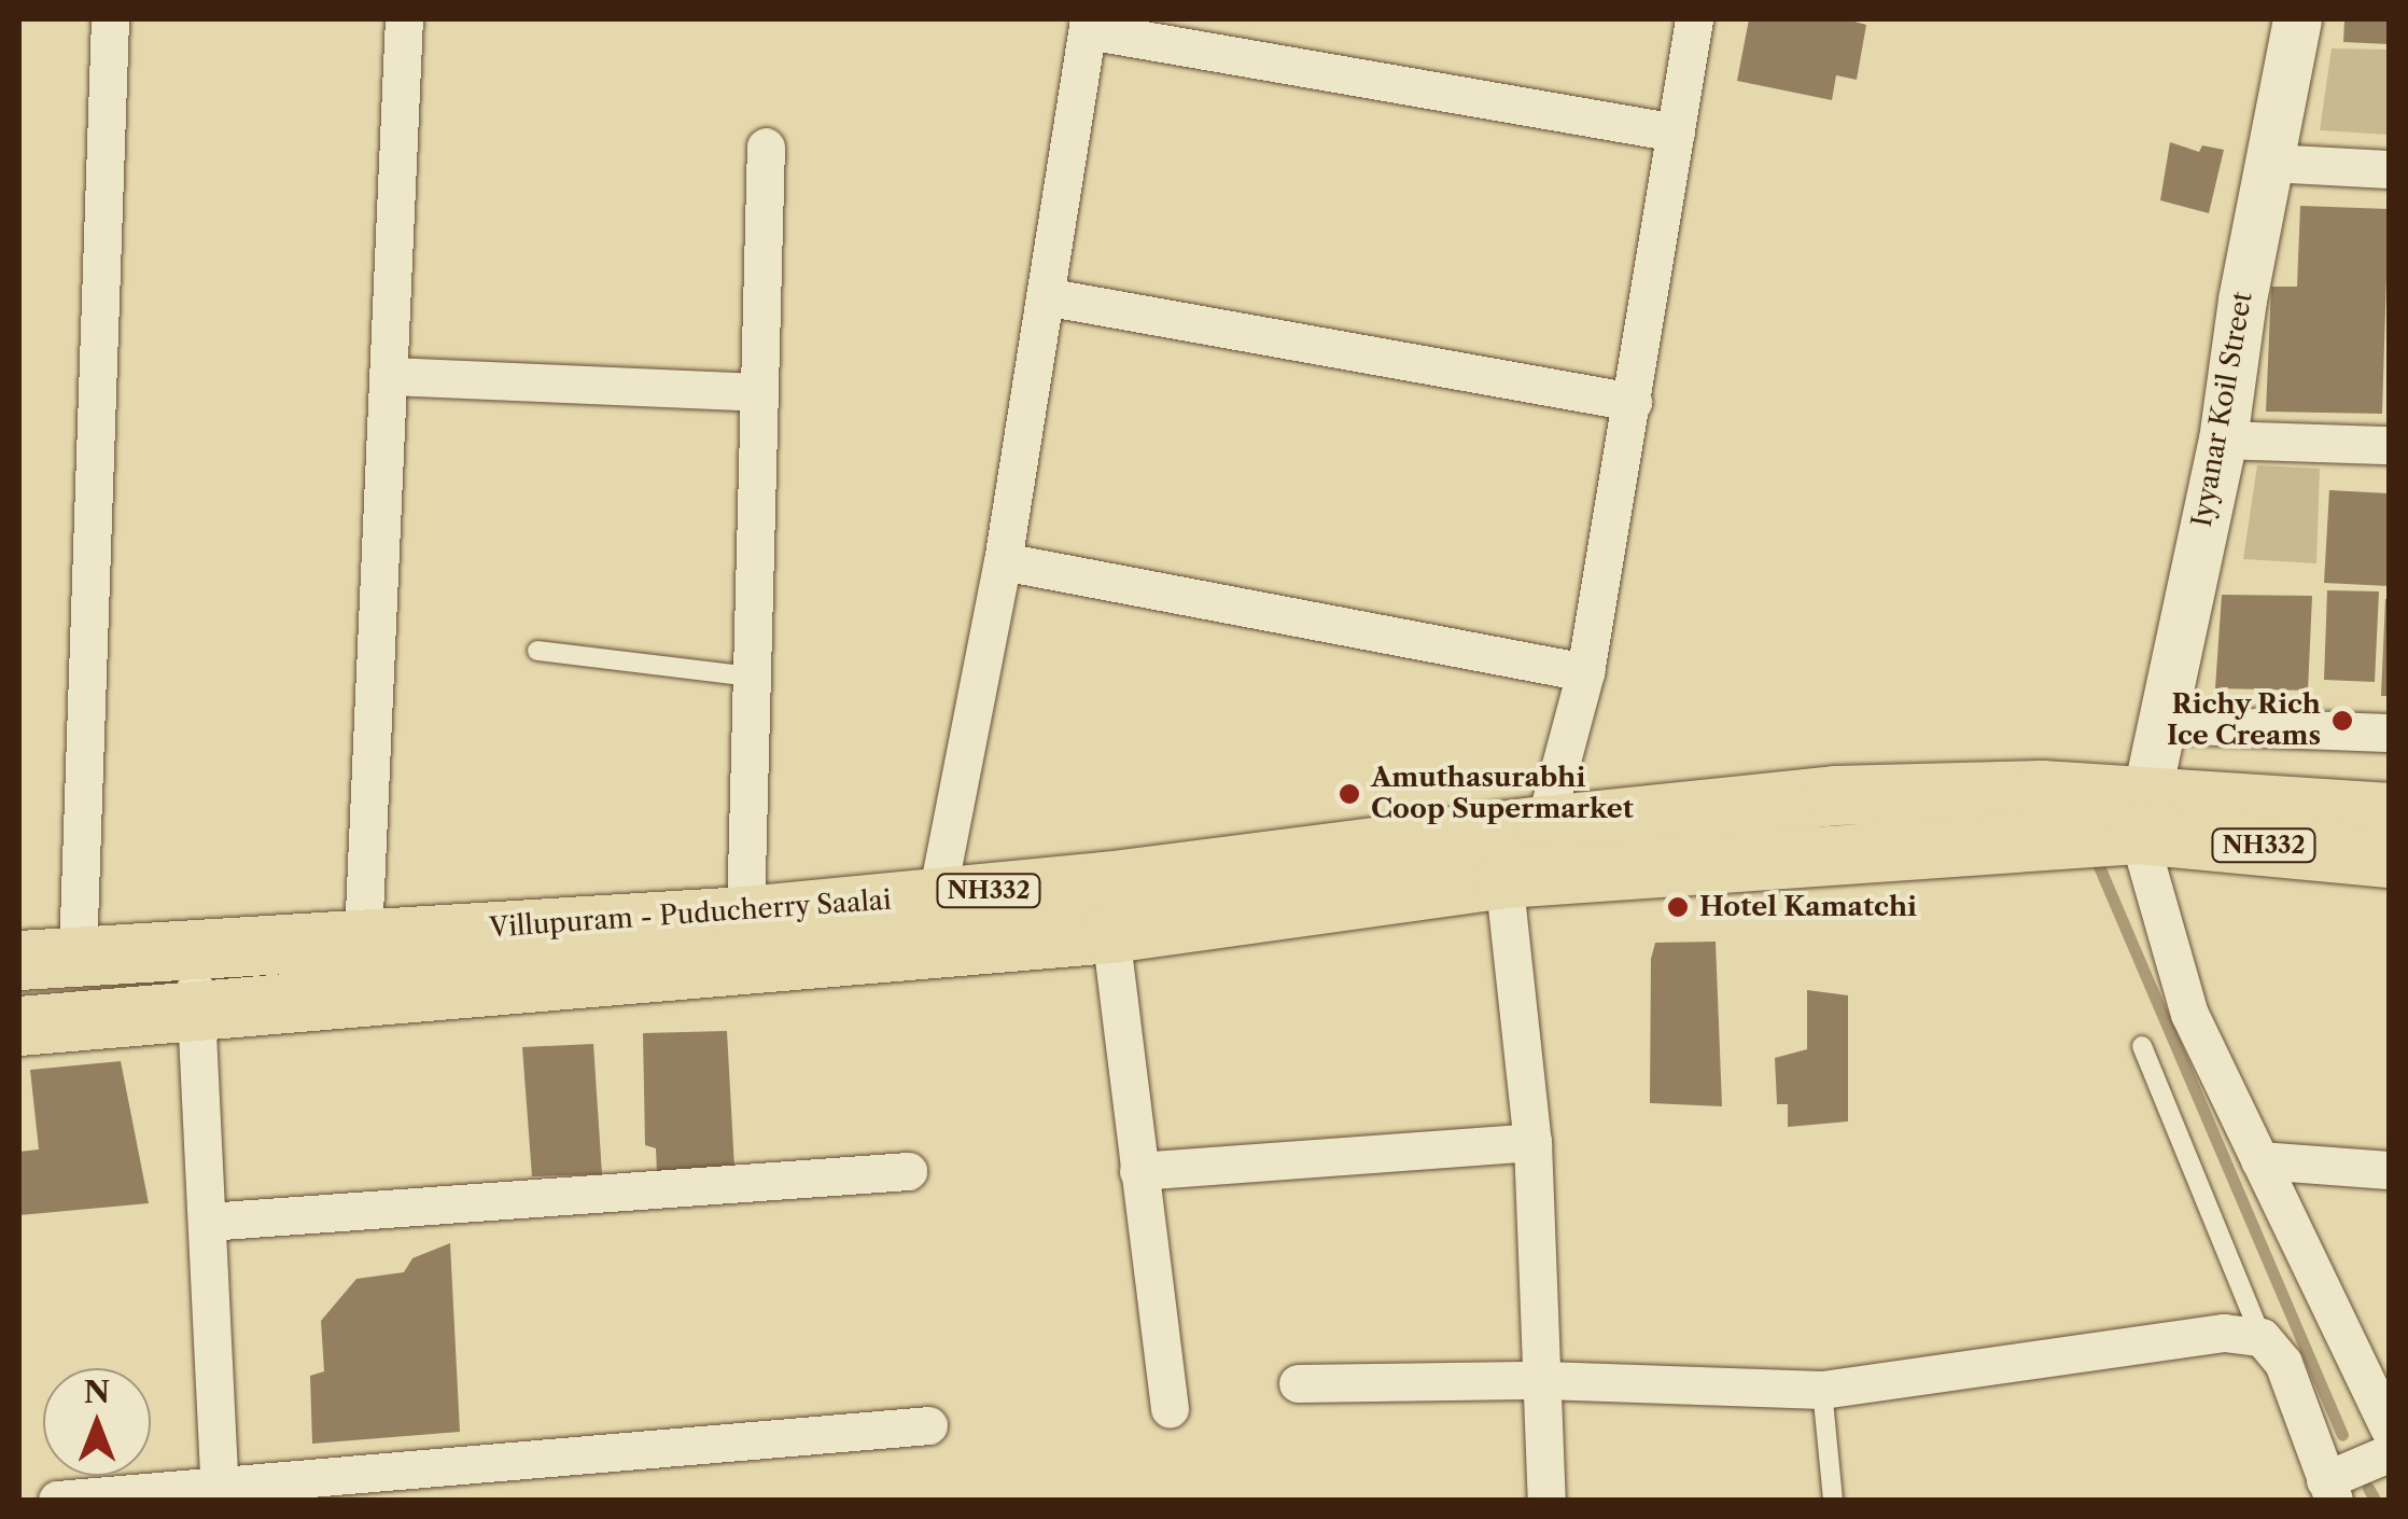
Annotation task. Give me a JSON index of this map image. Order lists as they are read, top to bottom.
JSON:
{
  "streets": {
    "highway": ["NH332", "Villupuram - Puducherry Saalai"],
    "street": ["Iyyanar Koil Street"]
  },
  "crossings": [
    ["Iyyanar Koil Street", "NH332"]
  ],
  "places": ["Richy Rich Ice Creams", "Amuthasurabhi Coop Supermarket", "Hotel Kamatchi"],
  "north": "top"
}
